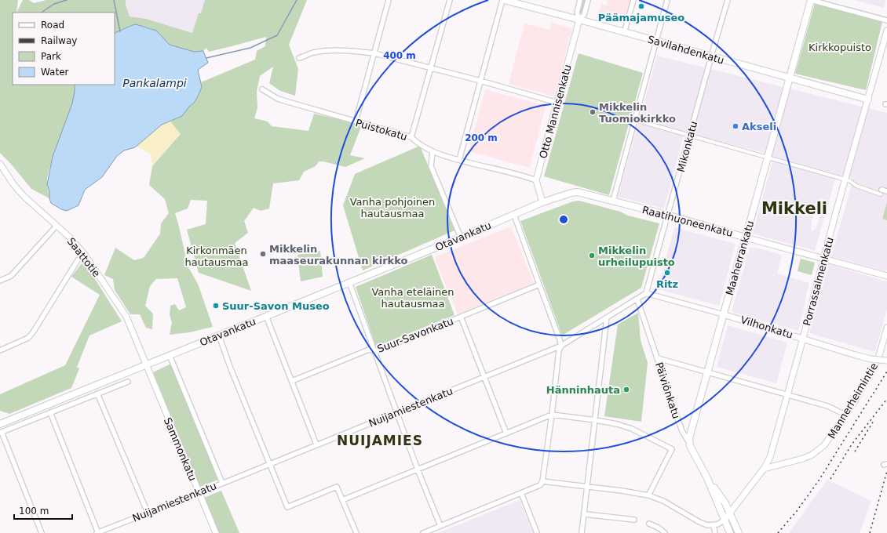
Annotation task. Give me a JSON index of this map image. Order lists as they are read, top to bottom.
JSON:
{
  "streets": {
    "main road": [
      "Savilahdenkatu",
      "Raatihuoneenkatu",
      "Otavankatu",
      "Maaherrankatu",
      "Päiviönkatu"
    ],
    "street": [
      "Otto Mannisenkatu",
      "Puistokatu",
      "Mikonkatu",
      "Saattotie",
      "Porrassalmenkatu",
      "Vilhonkatu",
      "Suur-Savonkatu",
      "Mannerheimintie",
      "Nuijamiestenkatu",
      "Sammonkatu"
    ]
  },
  "crossings": [
    ["Savilahdenkatu", "Otto Mannisenkatu"],
    ["Savilahdenkatu", "Mikonkatu"],
    ["Savilahdenkatu", "Maaherrankatu"],
    ["Savilahdenkatu", "Porrassalmenkatu"],
    ["Otto Mannisenkatu", "Puistokatu"],
    ["Mikonkatu", "Raatihuoneenkatu"],
    ["Mikonkatu", "Vilhonkatu"],
    ["Mikonkatu", "Nuijamiestenkatu"],
    ["Raatihuoneenkatu", "Otavankatu"],
    ["Raatihuoneenkatu", "Maaherrankatu"],
    ["Raatihuoneenkatu", "Porrassalmenkatu"],
    ["Otavankatu", "Saattotie"],
    ["Otavankatu", "Sammonkatu"],
    ["Saattotie", "Sammonkatu"],
    ["Maaherrankatu", "Vilhonkatu"],
    ["Maaherrankatu", "Päiviönkatu"],
    ["Porrassalmenkatu", "Vilhonkatu"],
    ["Porrassalmenkatu", "Päiviönkatu"],
    ["Porrassalmenkatu", "Mannerheimintie"],
    ["Vilhonkatu", "Nuijamiestenkatu"],
    ["Päiviönkatu", "Nuijamiestenkatu"],
    ["Nuijamiestenkatu", "Sammonkatu"]
  ],
  "districts": ["Mikkeli", "NUIJAMIES"],
  "water": ["Pankalampi"],
  "parks": [
    "Kirkkopuisto",
    "Vanha pohjoinen hautausmaa",
    "Kirkonmäen hautausmaa",
    "Vanha eteläinen hautausmaa"
  ],
  "places": [
    "Päämajamuseo",
    "Mikkelin Tuomiokirkko",
    "Akseli",
    "Mikkelin maaseurakunnan kirkko",
    "Mikkelin urheilupuisto",
    "Ritz",
    "Suur-Savon Museo",
    "Hänninhauta"
  ],
  "legend": [
    "Road",
    "Railway",
    "Park",
    "Water"
  ],
  "scale_bar": "100 m",
  "rings": ["400 m", "200 m"]
}
